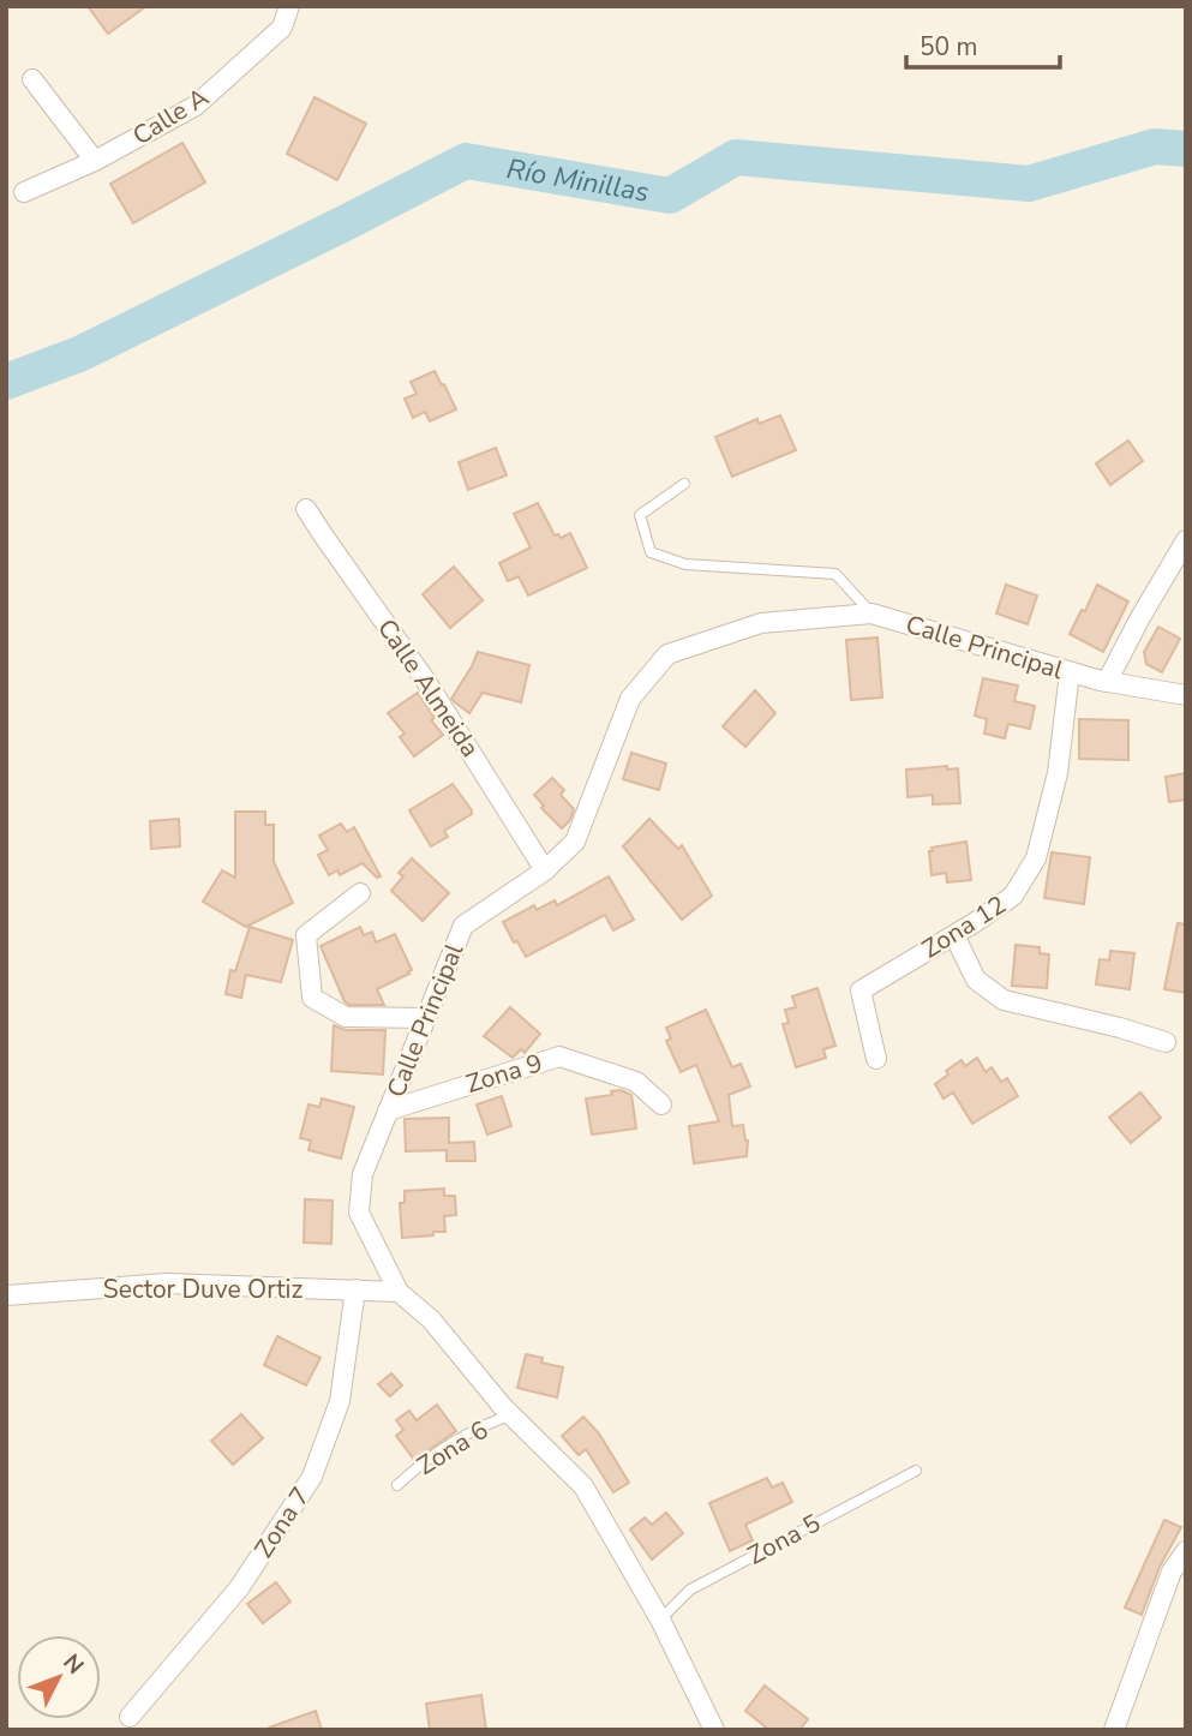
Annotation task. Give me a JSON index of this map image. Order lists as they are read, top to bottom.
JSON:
{
  "streets": {
    "street": [
      "Calle A",
      "Calle Principal",
      "Calle Almeida",
      "Zona 12",
      "Zona 9",
      "Sector Duve Ortiz",
      "Zona 7"
    ],
    "lane": ["Zona 6", "Zona 5"]
  },
  "crossings": [
    ["Calle Principal", "Calle Almeida"],
    ["Calle Principal", "Zona 12"],
    ["Calle Principal", "Zona 9"],
    ["Calle Principal", "Sector Duve Ortiz"],
    ["Calle Principal", "Zona 6"],
    ["Calle Principal", "Zona 5"],
    ["Sector Duve Ortiz", "Zona 7"]
  ],
  "water": ["Río Minillas"],
  "scale_bar": "50 m",
  "north": "top right"
}
